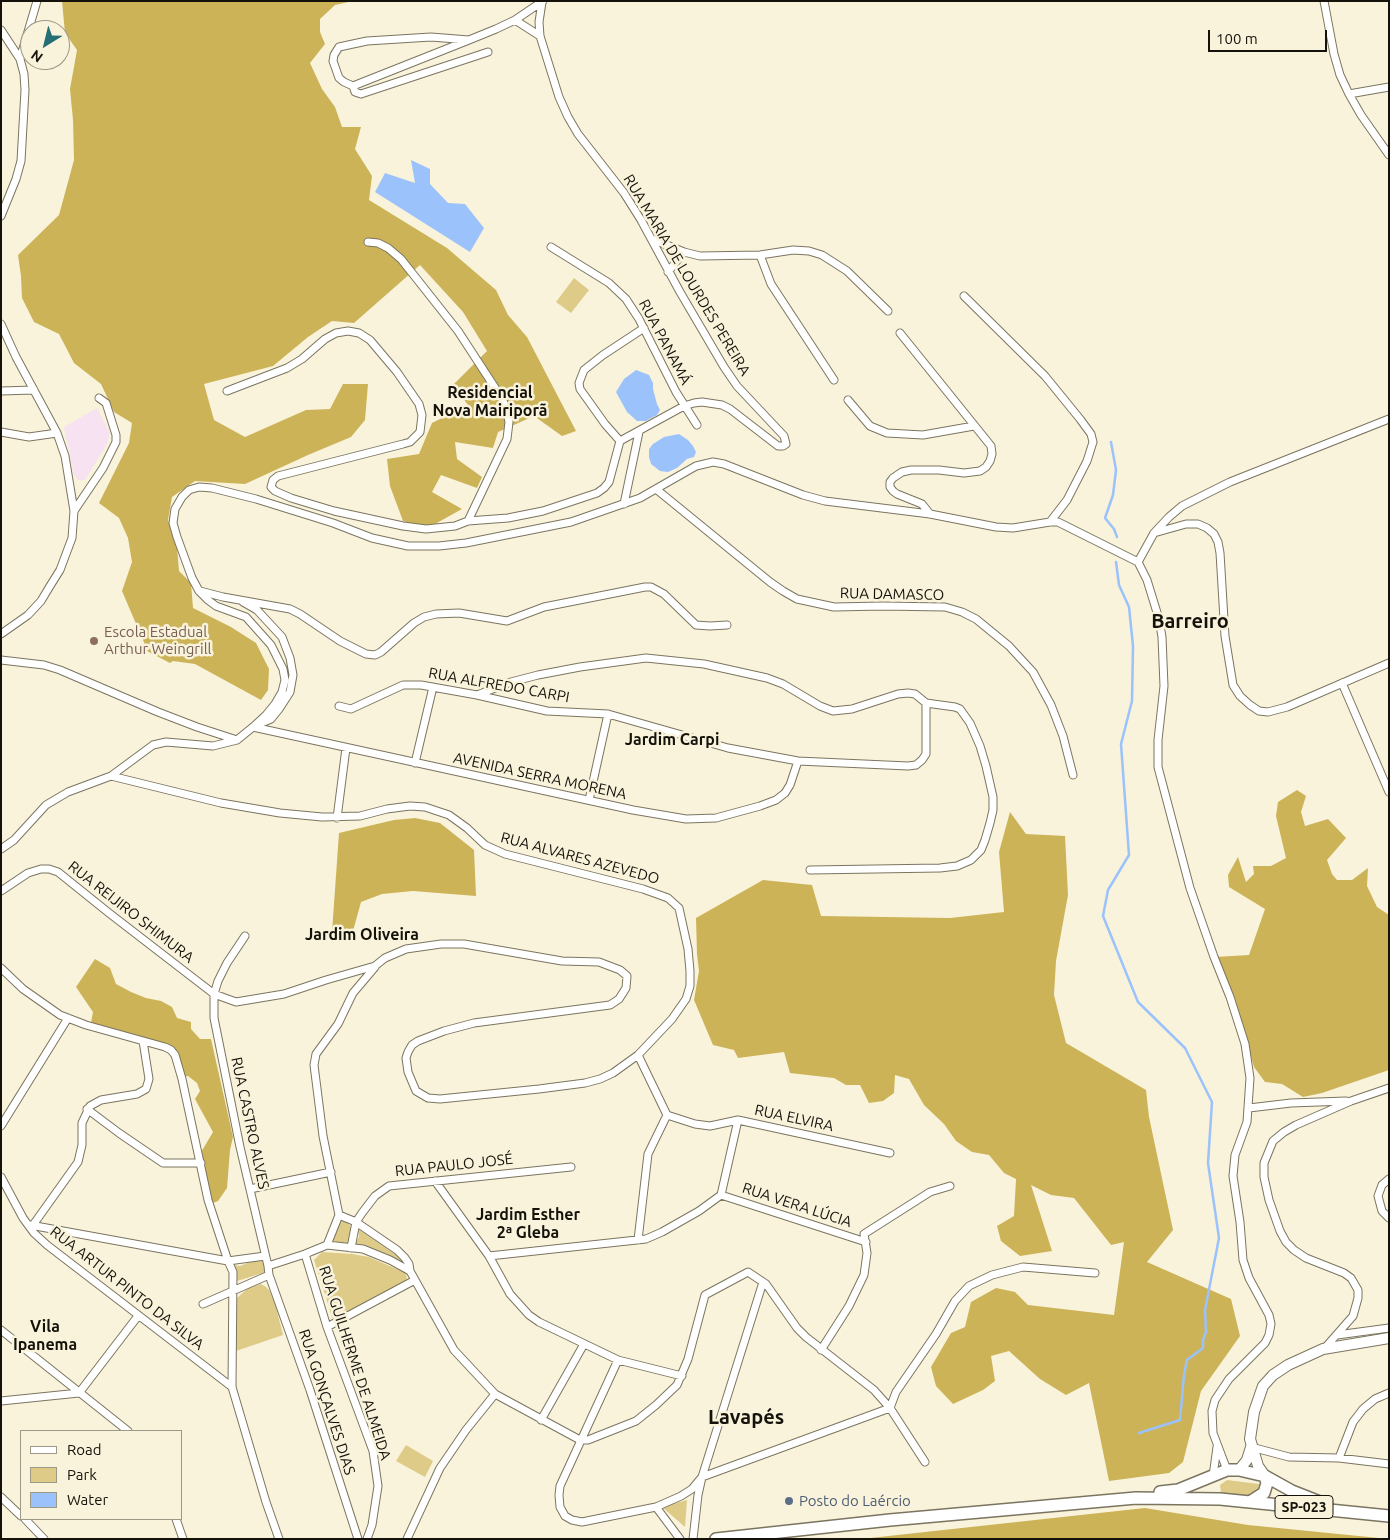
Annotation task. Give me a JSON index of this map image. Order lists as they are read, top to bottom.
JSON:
{
  "streets": {
    "main road": ["SP-023"],
    "street": [
      "RUA MARIA DE LOURDES PEREIRA",
      "RUA PANAMÁ",
      "RUA DAMASCO",
      "RUA ALFREDO CARPI",
      "AVENIDA SERRA MORENA",
      "RUA ALVARES AZEVEDO",
      "RUA REIJIRO SHIMURA",
      "RUA ELVIRA",
      "RUA CASTRO ALVES",
      "RUA PAULO JOSÉ",
      "RUA VERA LÚCIA",
      "RUA ARTUR PINTO DA SILVA",
      "RUA GUILHERME DE ALMEIDA",
      "RUA GONÇALVES DIAS"
    ]
  },
  "crossings": [
    ["RUA MARIA DE LOURDES PEREIRA", "RUA PANAMÁ"],
    ["RUA ALFREDO CARPI", "AVENIDA SERRA MORENA"],
    ["RUA REIJIRO SHIMURA", "RUA CASTRO ALVES"],
    ["RUA ELVIRA", "RUA VERA LÚCIA"],
    ["RUA CASTRO ALVES", "RUA GONÇALVES DIAS"]
  ],
  "districts": [
    "Residencial Nova Mairiporã",
    "Barreiro",
    "Jardim Carpi",
    "Jardim Oliveira",
    "Jardim Esther 2ª Gleba",
    "Vila Ipanema",
    "Lavapés"
  ],
  "places": ["Escola Estadual Arthur Weingrill", "Posto do Laércio"],
  "legend": ["Road", "Park", "Water"],
  "scale_bar": "100 m",
  "north": "bottom left"
}
